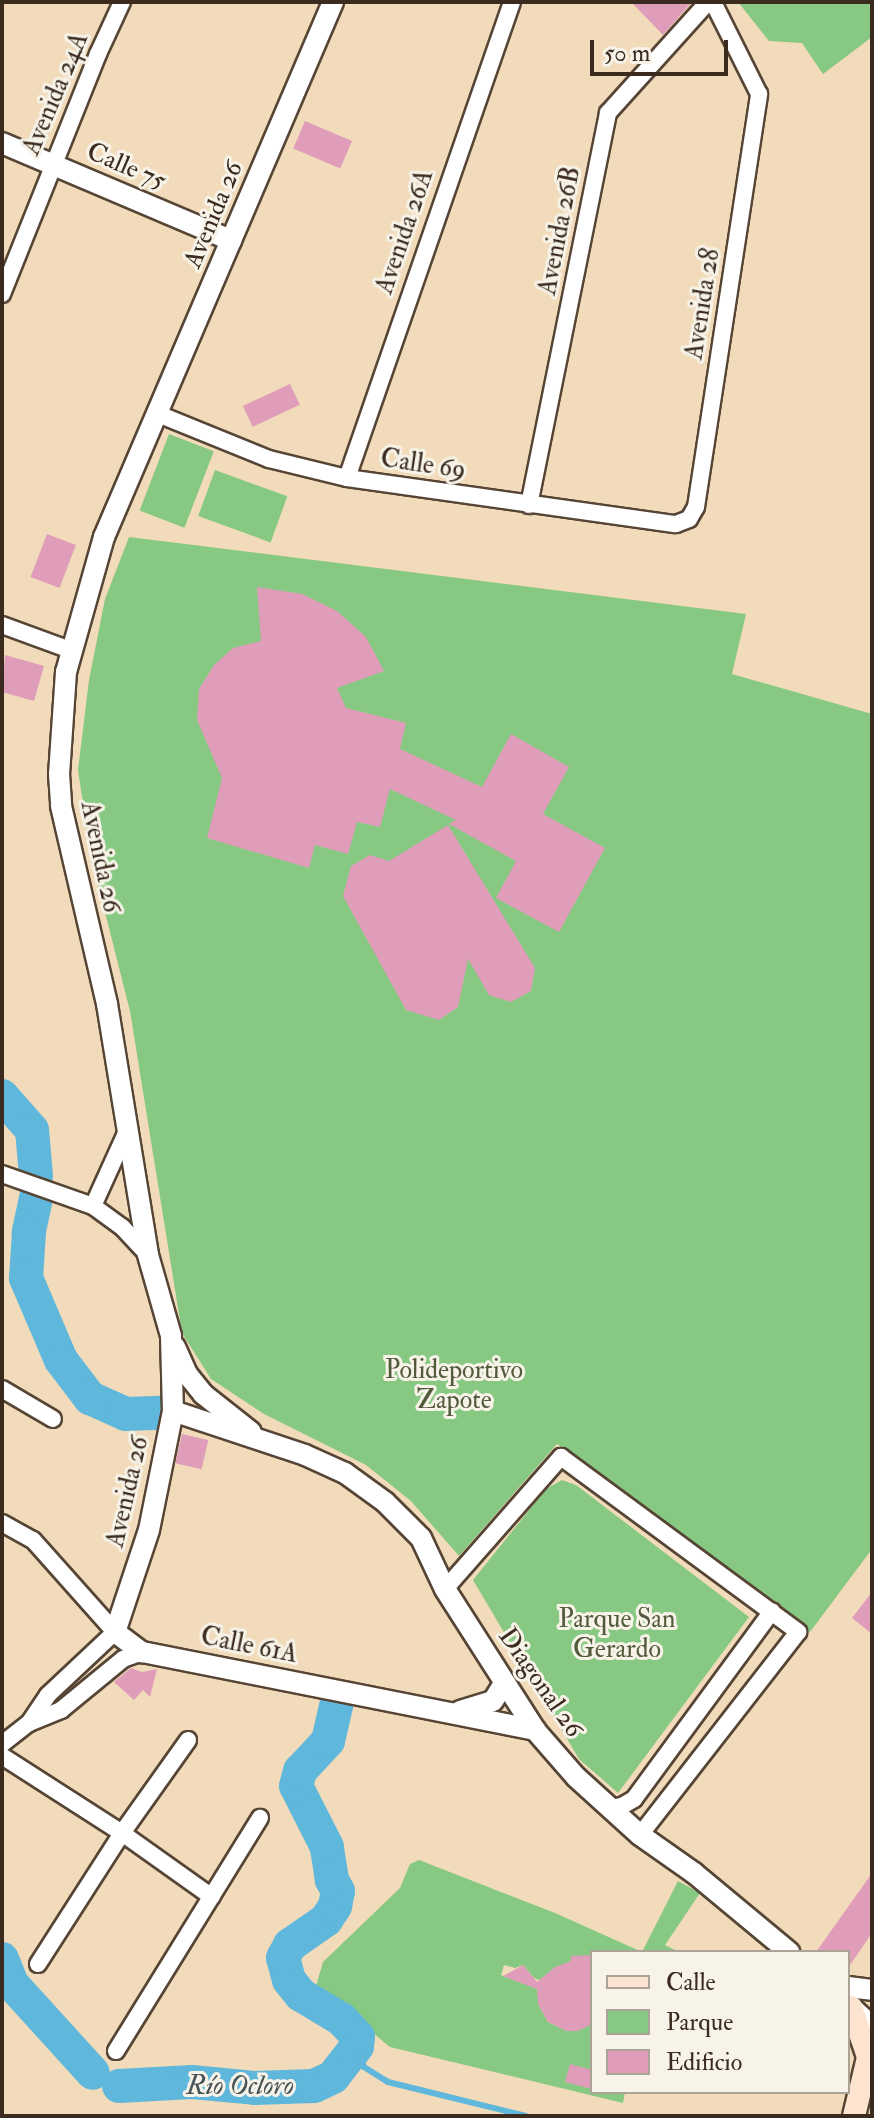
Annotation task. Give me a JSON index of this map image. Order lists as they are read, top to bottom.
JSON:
{
  "streets": {
    "street": [
      "Avenida 24A",
      "Calle 75",
      "Avenida 26",
      "Avenida 26B",
      "Avenida 26A",
      "Avenida 28",
      "Calle 69",
      "Calle 61A",
      "Diagonal 26"
    ]
  },
  "crossings": [
    ["Avenida 24A", "Calle 75"],
    ["Calle 75", "Avenida 26"],
    ["Avenida 26", "Calle 69"],
    ["Avenida 26", "Calle 61A"],
    ["Avenida 26", "Diagonal 26"],
    ["Avenida 26B", "Avenida 28"],
    ["Avenida 26B", "Calle 69"],
    ["Avenida 26A", "Calle 69"],
    ["Avenida 28", "Calle 69"],
    ["Calle 61A", "Diagonal 26"]
  ],
  "water": ["Río Ocloro"],
  "parks": ["Polideportivo Zapote", "Parque San Gerardo"],
  "legend": ["Calle", "Parque", "Edificio"],
  "scale_bar": "50 m"
}
